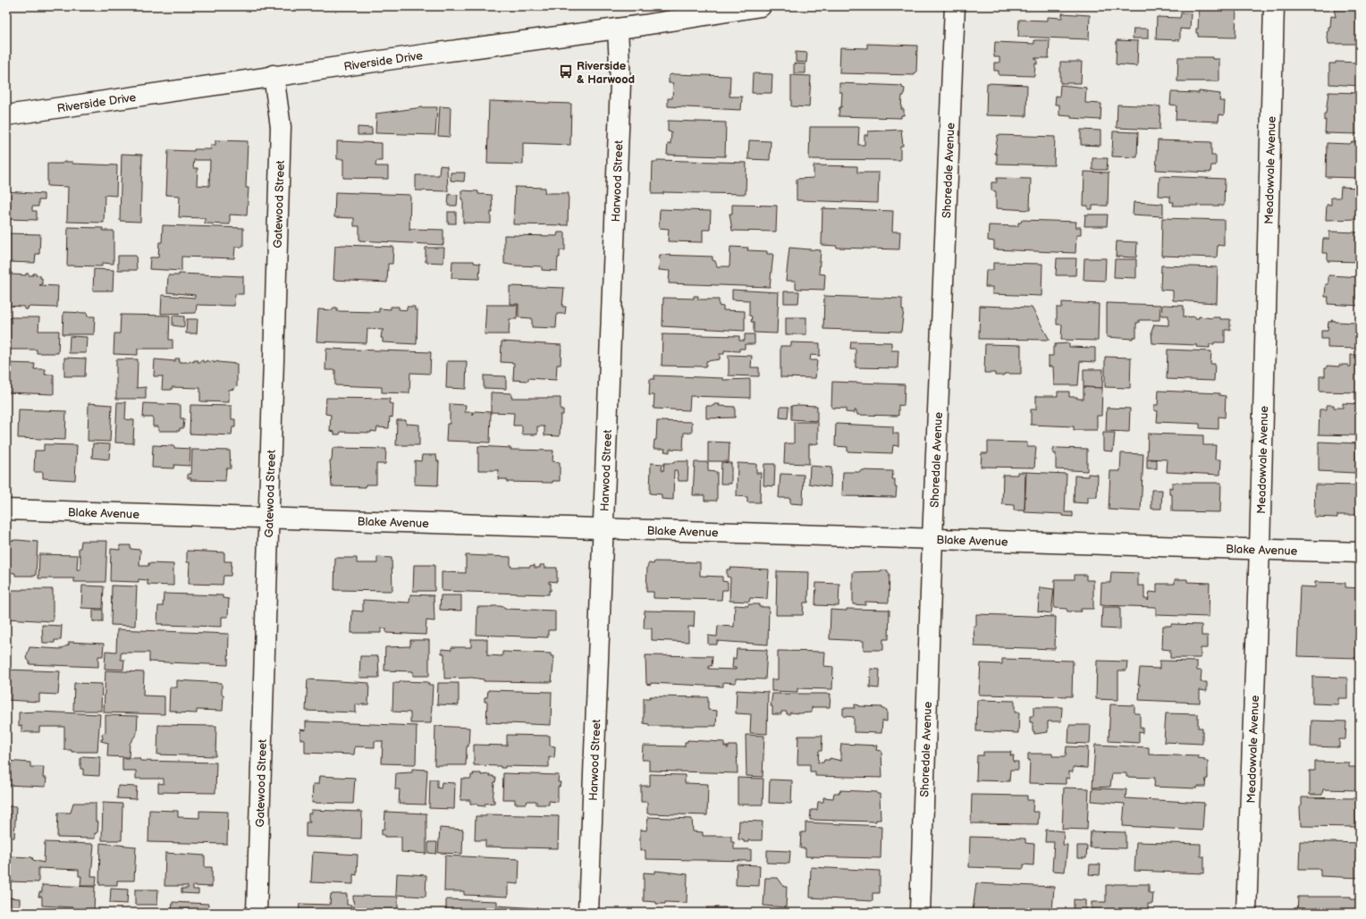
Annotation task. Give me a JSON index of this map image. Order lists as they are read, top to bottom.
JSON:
{
  "streets": {
    "street": [
      "Riverside Drive",
      "Shoredale Avenue",
      "Meadowvale Avenue",
      "Harwood Street",
      "Gatewood Street",
      "Blake Avenue"
    ]
  },
  "crossings": [
    ["Riverside Drive", "Harwood Street"],
    ["Riverside Drive", "Gatewood Street"],
    ["Shoredale Avenue", "Blake Avenue"],
    ["Meadowvale Avenue", "Blake Avenue"],
    ["Harwood Street", "Blake Avenue"],
    ["Gatewood Street", "Blake Avenue"]
  ],
  "places": {
    "bus stop": ["Riverside & Harwood"]
  }
}
